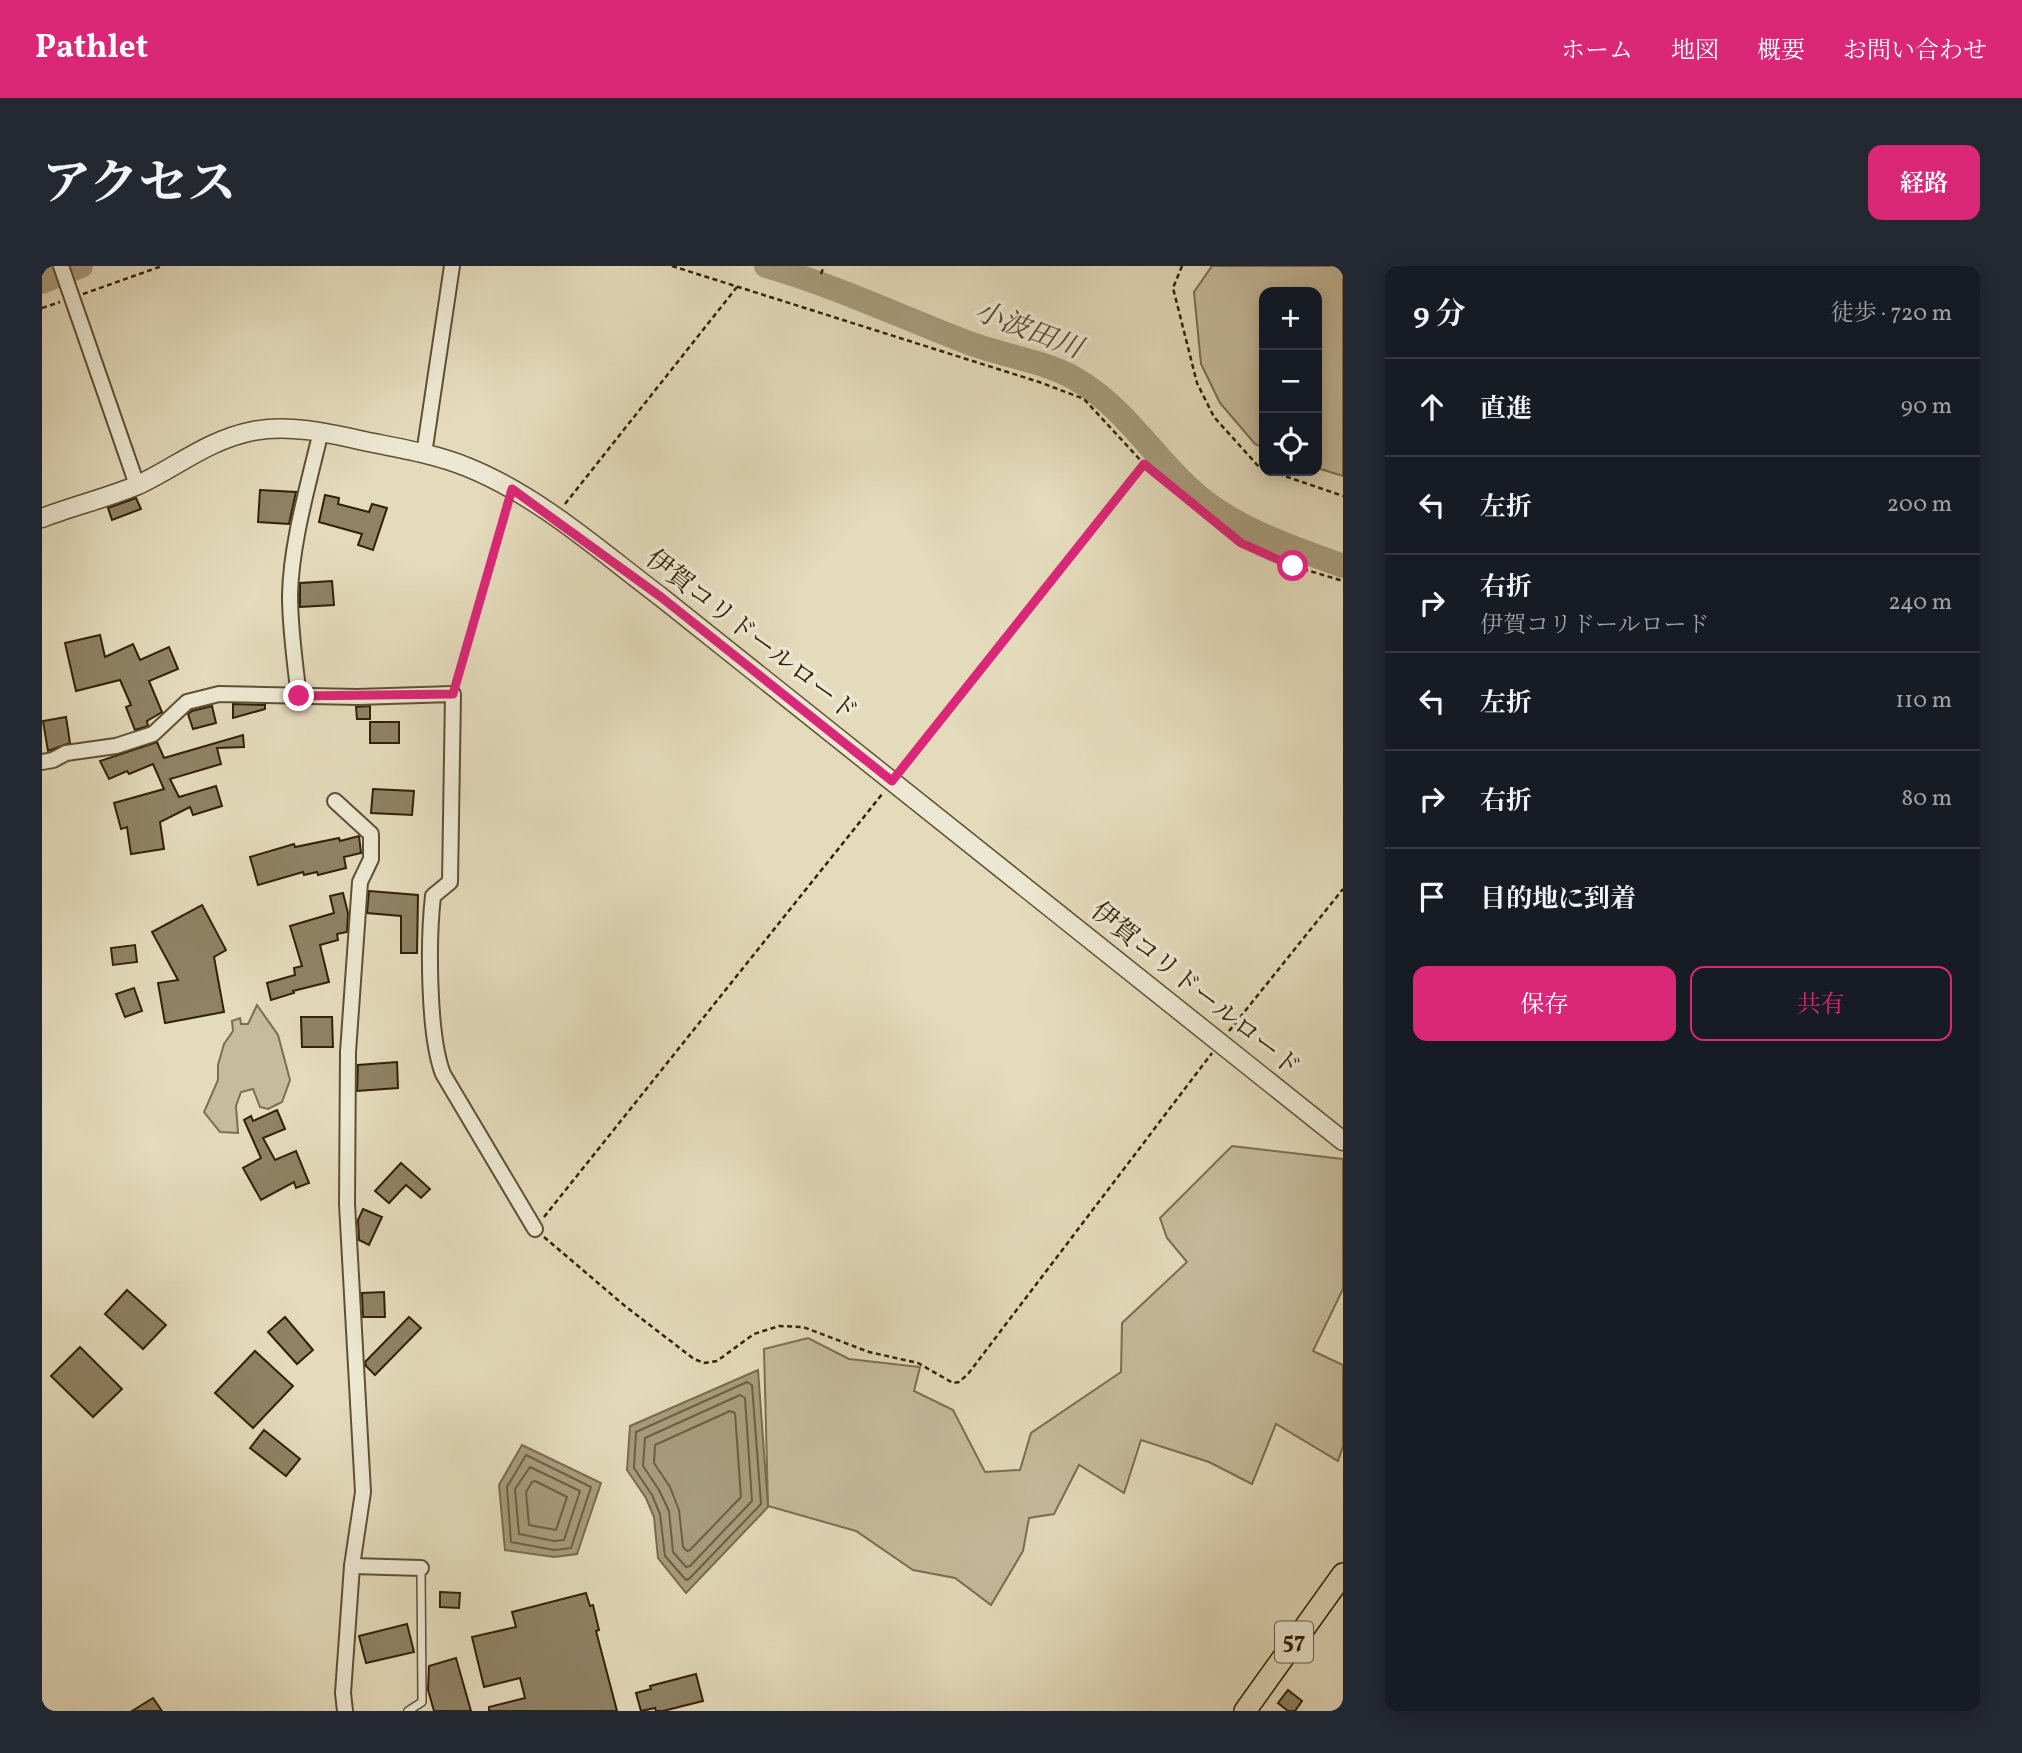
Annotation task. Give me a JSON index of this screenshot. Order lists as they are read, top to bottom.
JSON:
{
  "streets": {
    "main road": ["57"],
    "street": ["伊賀コリドールロード"]
  },
  "water": ["小波田川"],
  "page": {
    "header": "Pathlet",
    "nav": [
      "ホーム",
      "地図",
      "概要",
      "お問い合わせ"
    ],
    "title": "アクセス",
    "buttons": [
      "経路",
      ["保存", "共有"]
    ],
    "heading": ["9 分", "徒歩 · 720 m"],
    "map_buttons": ["+", "−"],
    "list": [
      ["直進", "90 m"],
      ["左折", "200 m"],
      ["右折", "伊賀コリドールロード", "240 m"],
      ["左折", "110 m"],
      ["右折", "80 m"],
      "目的地に到着"
    ]
  }
}
